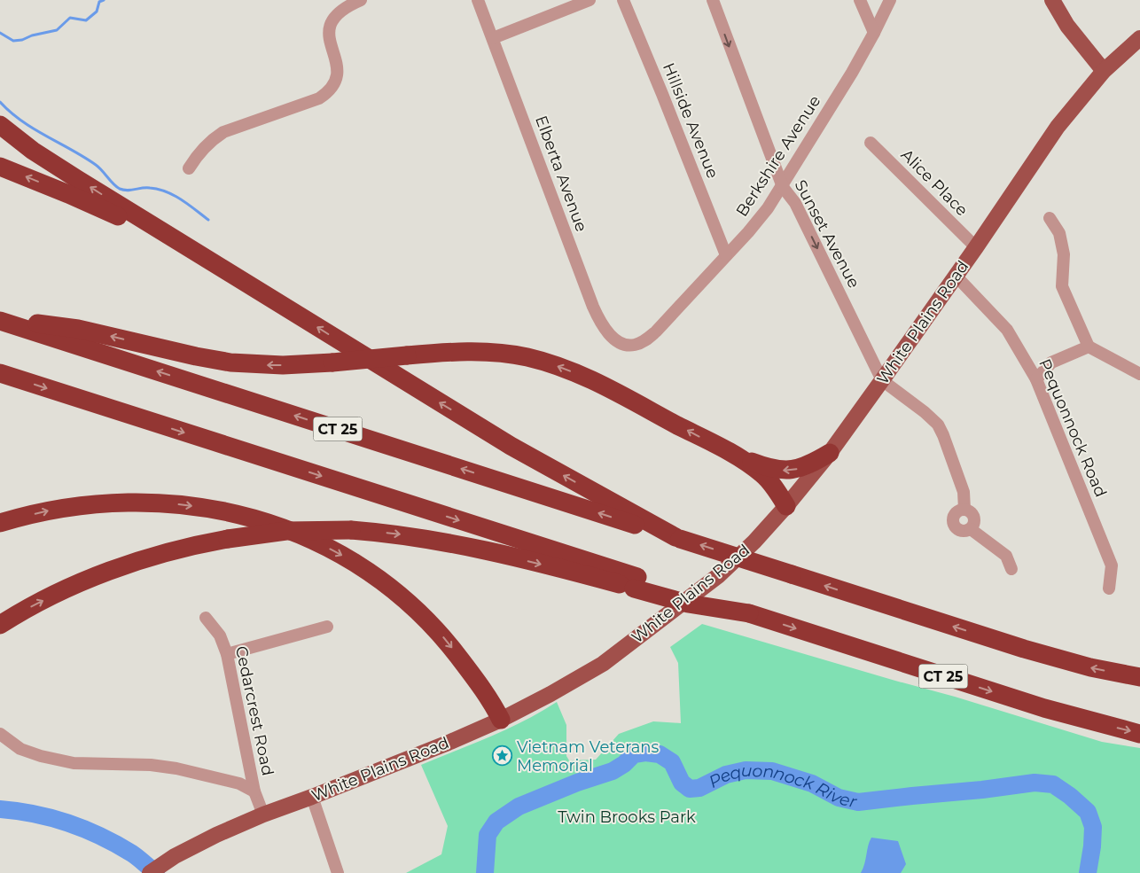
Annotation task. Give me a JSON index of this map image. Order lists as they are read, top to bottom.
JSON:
{
  "streets": {
    "highway": ["CT 25"],
    "main road": ["White Plains Road"],
    "street": [
      "Hillside Avenue",
      "Berkshire Avenue",
      "Elberta Avenue",
      "Alice Place",
      "Sunset Avenue",
      "Pequonnock Road",
      "Cedarcrest Road"
    ]
  },
  "crossings": [
    ["Hillside Avenue", "Berkshire Avenue"],
    ["Berkshire Avenue", "Elberta Avenue"],
    ["Berkshire Avenue", "Sunset Avenue"],
    ["Alice Place", "White Plains Road"],
    ["Sunset Avenue", "White Plains Road"],
    ["White Plains Road", "Pequonnock Road"],
    ["White Plains Road", "Cedarcrest Road"]
  ],
  "one_way": ["Sunset Avenue"],
  "water": ["Pequonnock River"],
  "parks": ["Twin Brooks Park"],
  "places": {
    "place": ["Vietnam Veterans Memorial"]
  }
}
